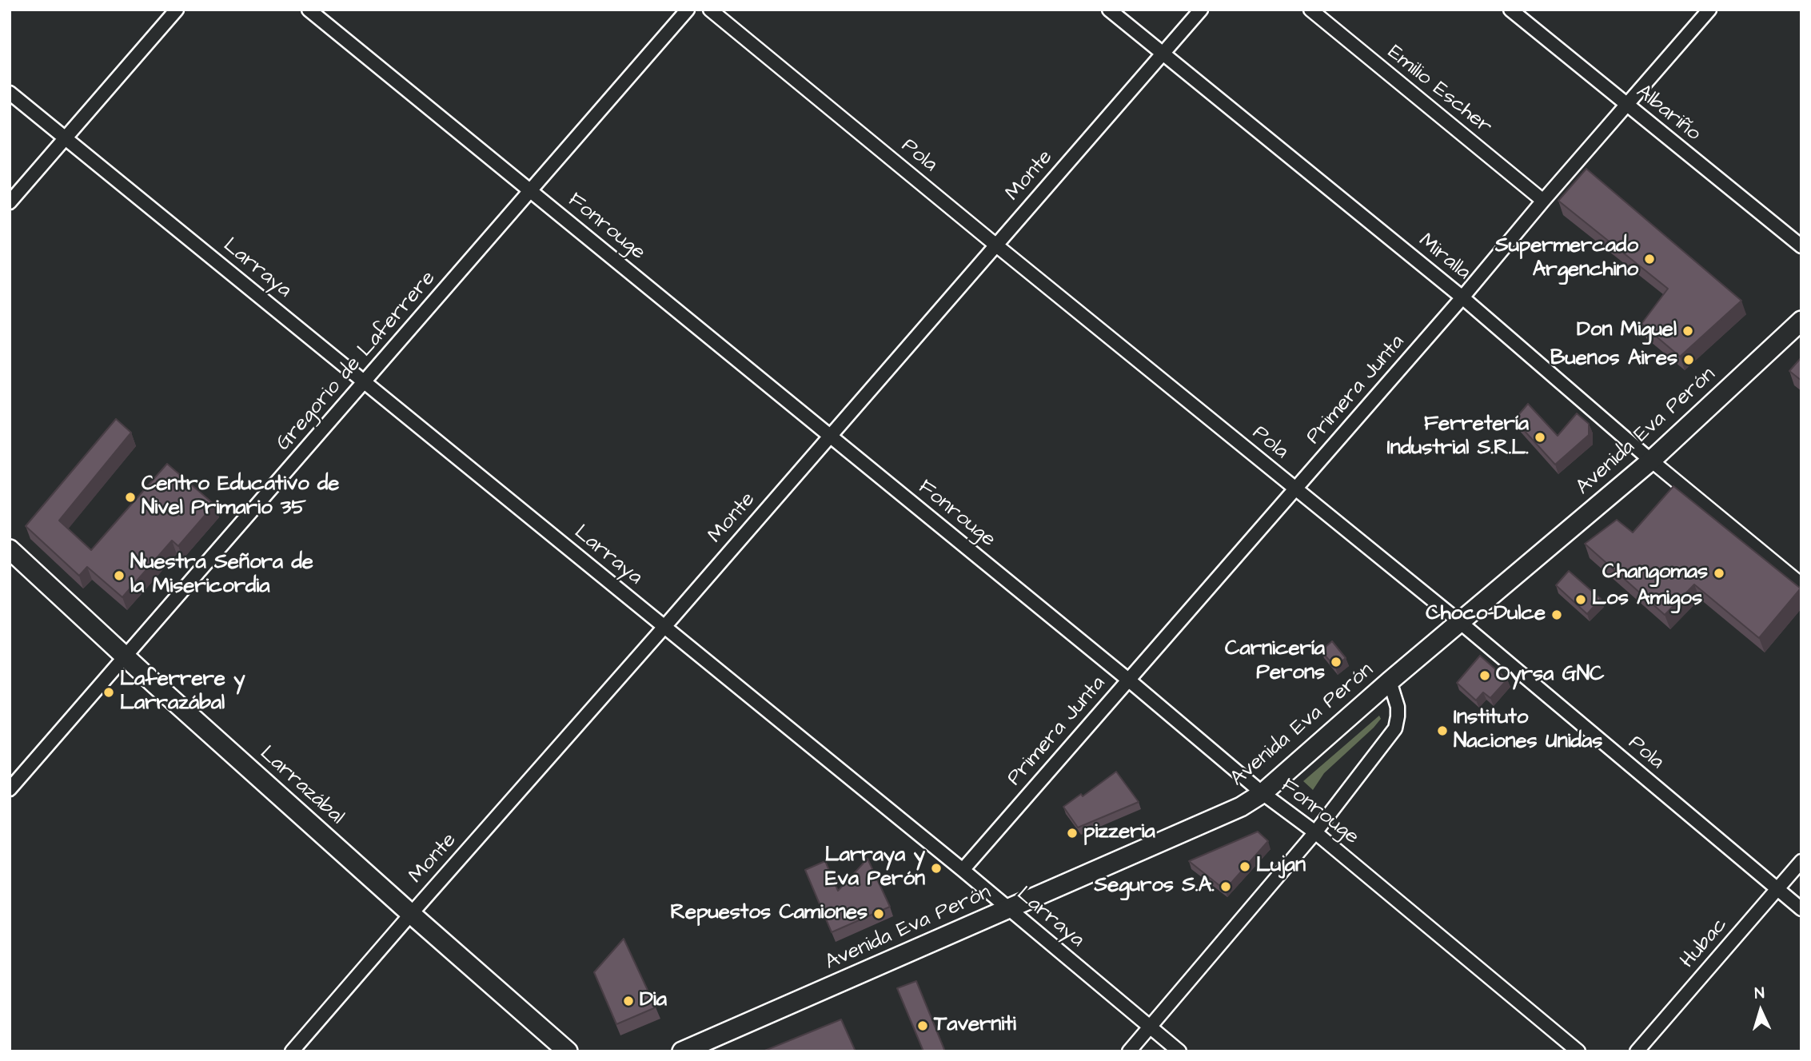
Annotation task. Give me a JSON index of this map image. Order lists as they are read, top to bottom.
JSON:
{
  "streets": {
    "main road": ["Avenida Eva Perón", "Larrazábal"],
    "street": [
      "Emilio Escher",
      "Albariño",
      "Pola",
      "Monte",
      "Fonrouge",
      "Miralla",
      "Larraya",
      "Gregorio de Laferrere",
      "Primera Junta",
      "Hubac"
    ]
  },
  "crossings": [
    ["Emilio Escher", "Primera Junta"],
    ["Albariño", "Primera Junta"],
    ["Pola", "Monte"],
    ["Pola", "Primera Junta"],
    ["Pola", "Avenida Eva Perón"],
    ["Pola", "Hubac"],
    ["Monte", "Fonrouge"],
    ["Monte", "Miralla"],
    ["Monte", "Larraya"],
    ["Monte", "Larrazábal"],
    ["Fonrouge", "Gregorio de Laferrere"],
    ["Fonrouge", "Primera Junta"],
    ["Fonrouge", "Avenida Eva Perón"],
    ["Miralla", "Primera Junta"],
    ["Miralla", "Avenida Eva Perón"],
    ["Larraya", "Gregorio de Laferrere"],
    ["Larraya", "Primera Junta"],
    ["Larraya", "Avenida Eva Perón"],
    ["Gregorio de Laferrere", "Larrazábal"]
  ],
  "places": [
    "Supermercado Argenchino",
    "Don Miguel",
    "Buenos Aires",
    "Ferretería Industrial S.R.L.",
    "Centro Educativo de Nivel Primario 35",
    "Changomas",
    "Nuestra Señora de la Misericordia",
    "Los Amigos",
    "Choco-Dulce",
    "Carnicería Perons",
    "Oyrsa GNC",
    "Laferrere y Larrazábal",
    "Instituto Naciones Unidas",
    "pizzeria",
    "Lujan",
    "Larraya y Eva Perón",
    "Seguros S.A.",
    "Repuestos Camiones",
    "Dia",
    "Taverniti"
  ],
  "north": "top"
}
